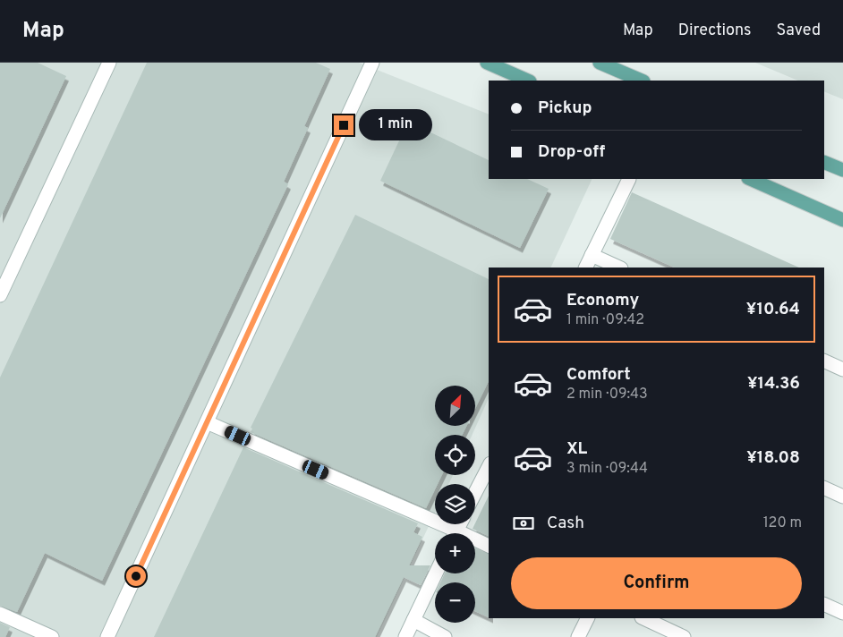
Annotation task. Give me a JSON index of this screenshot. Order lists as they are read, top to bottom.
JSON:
{
  "north": "top right",
  "page": {
    "header": "Map",
    "nav": ["Map", "Directions", "Saved"],
    "banner": ["Pickup", "Drop-off"],
    "bubble": "1 min",
    "list": [
      {
        "name": "Economy",
        "note": "1 min · 09:42",
        "value": "¥10.64"
      },
      {
        "name": "Comfort",
        "note": "2 min · 09:43",
        "value": "¥14.36"
      },
      {
        "name": "XL",
        "note": "3 min · 09:44",
        "value": "¥18.08"
      }
    ],
    "map_buttons": ["+", "−"],
    "pay": ["Cash", "120 m"],
    "buttons": "Confirm"
  }
}
